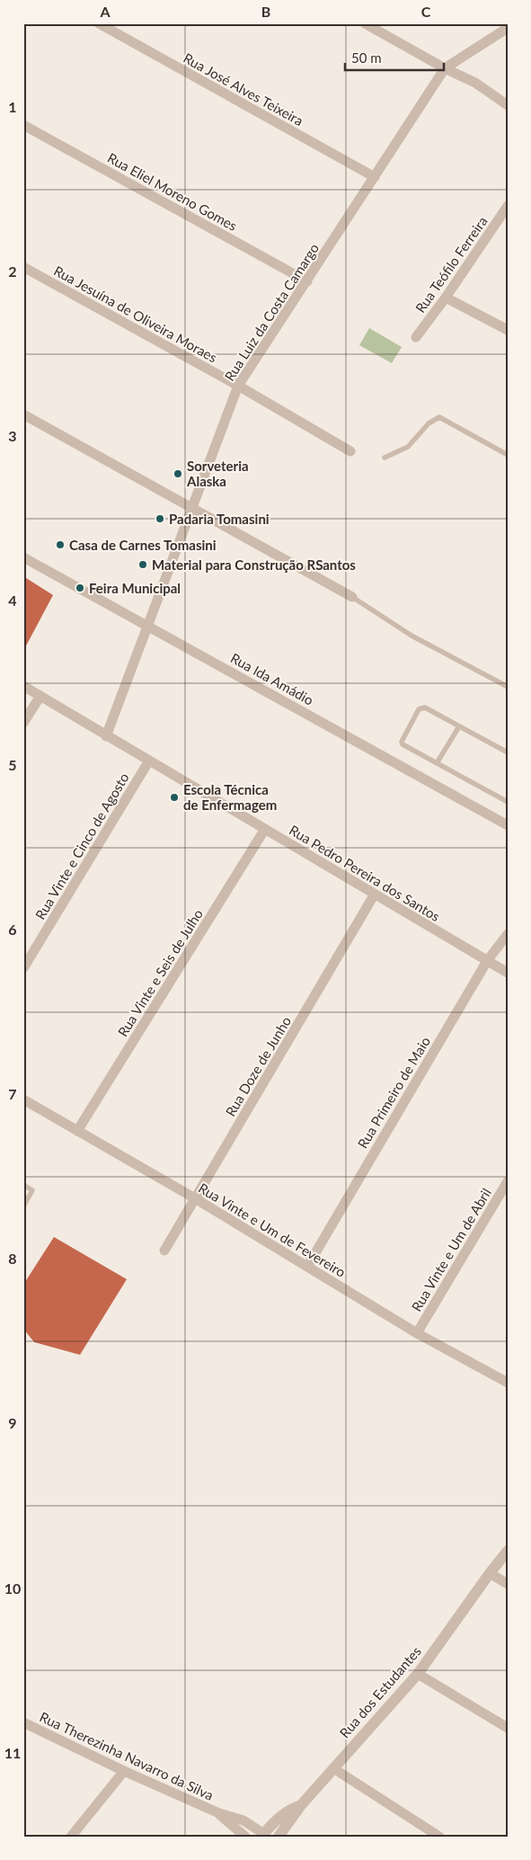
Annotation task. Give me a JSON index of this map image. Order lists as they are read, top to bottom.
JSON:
{
  "streets": {
    "street": [
      "Rua José Alves Teixeira",
      "Rua Eliel Moreno Gomes",
      "Rua Teófilo Ferreira",
      "Rua Luiz da Costa Camargo",
      "Rua Jesuína de Oliveira Moraes",
      "Rua Ida Amádio",
      "Rua Vinte e Cinco de Agosto",
      "Rua Pedro Pereira dos Santos",
      "Rua Vinte e Seis de Julho",
      "Rua Doze de Junho",
      "Rua Primeiro de Maio",
      "Rua Vinte e Um de Fevereiro",
      "Rua Vinte e Um de Abril",
      "Rua dos Estudantes",
      "Rua Therezinha Navarro da Silva"
    ]
  },
  "crossings": [
    ["Rua José Alves Teixeira", "Rua Luiz da Costa Camargo"],
    ["Rua Eliel Moreno Gomes", "Rua Luiz da Costa Camargo"],
    ["Rua Luiz da Costa Camargo", "Rua Jesuína de Oliveira Moraes"],
    ["Rua Luiz da Costa Camargo", "Rua Ida Amádio"],
    ["Rua Luiz da Costa Camargo", "Rua Pedro Pereira dos Santos"],
    ["Rua Vinte e Cinco de Agosto", "Rua Pedro Pereira dos Santos"],
    ["Rua Pedro Pereira dos Santos", "Rua Vinte e Seis de Julho"],
    ["Rua Pedro Pereira dos Santos", "Rua Doze de Junho"],
    ["Rua Pedro Pereira dos Santos", "Rua Primeiro de Maio"],
    ["Rua Vinte e Seis de Julho", "Rua Vinte e Um de Fevereiro"],
    ["Rua Doze de Junho", "Rua Vinte e Um de Fevereiro"],
    ["Rua Primeiro de Maio", "Rua Vinte e Um de Fevereiro"],
    ["Rua Vinte e Um de Fevereiro", "Rua Vinte e Um de Abril"],
    ["Rua dos Estudantes", "Rua Therezinha Navarro da Silva"]
  ],
  "places": [
    "Sorveteria Alaska",
    "Padaria Tomasini",
    "Casa de Carnes Tomasini",
    "Material para Construção RSantos",
    "Feira Municipal",
    "Escola Técnica de Enfermagem"
  ],
  "scale_bar": "50 m",
  "grid": {
    "columns": ["A", "B", "C"],
    "rows": [
      "1",
      "2",
      "3",
      "4",
      "5",
      "6",
      "7",
      "8",
      "9",
      "10",
      "11"
    ]
  }
}
